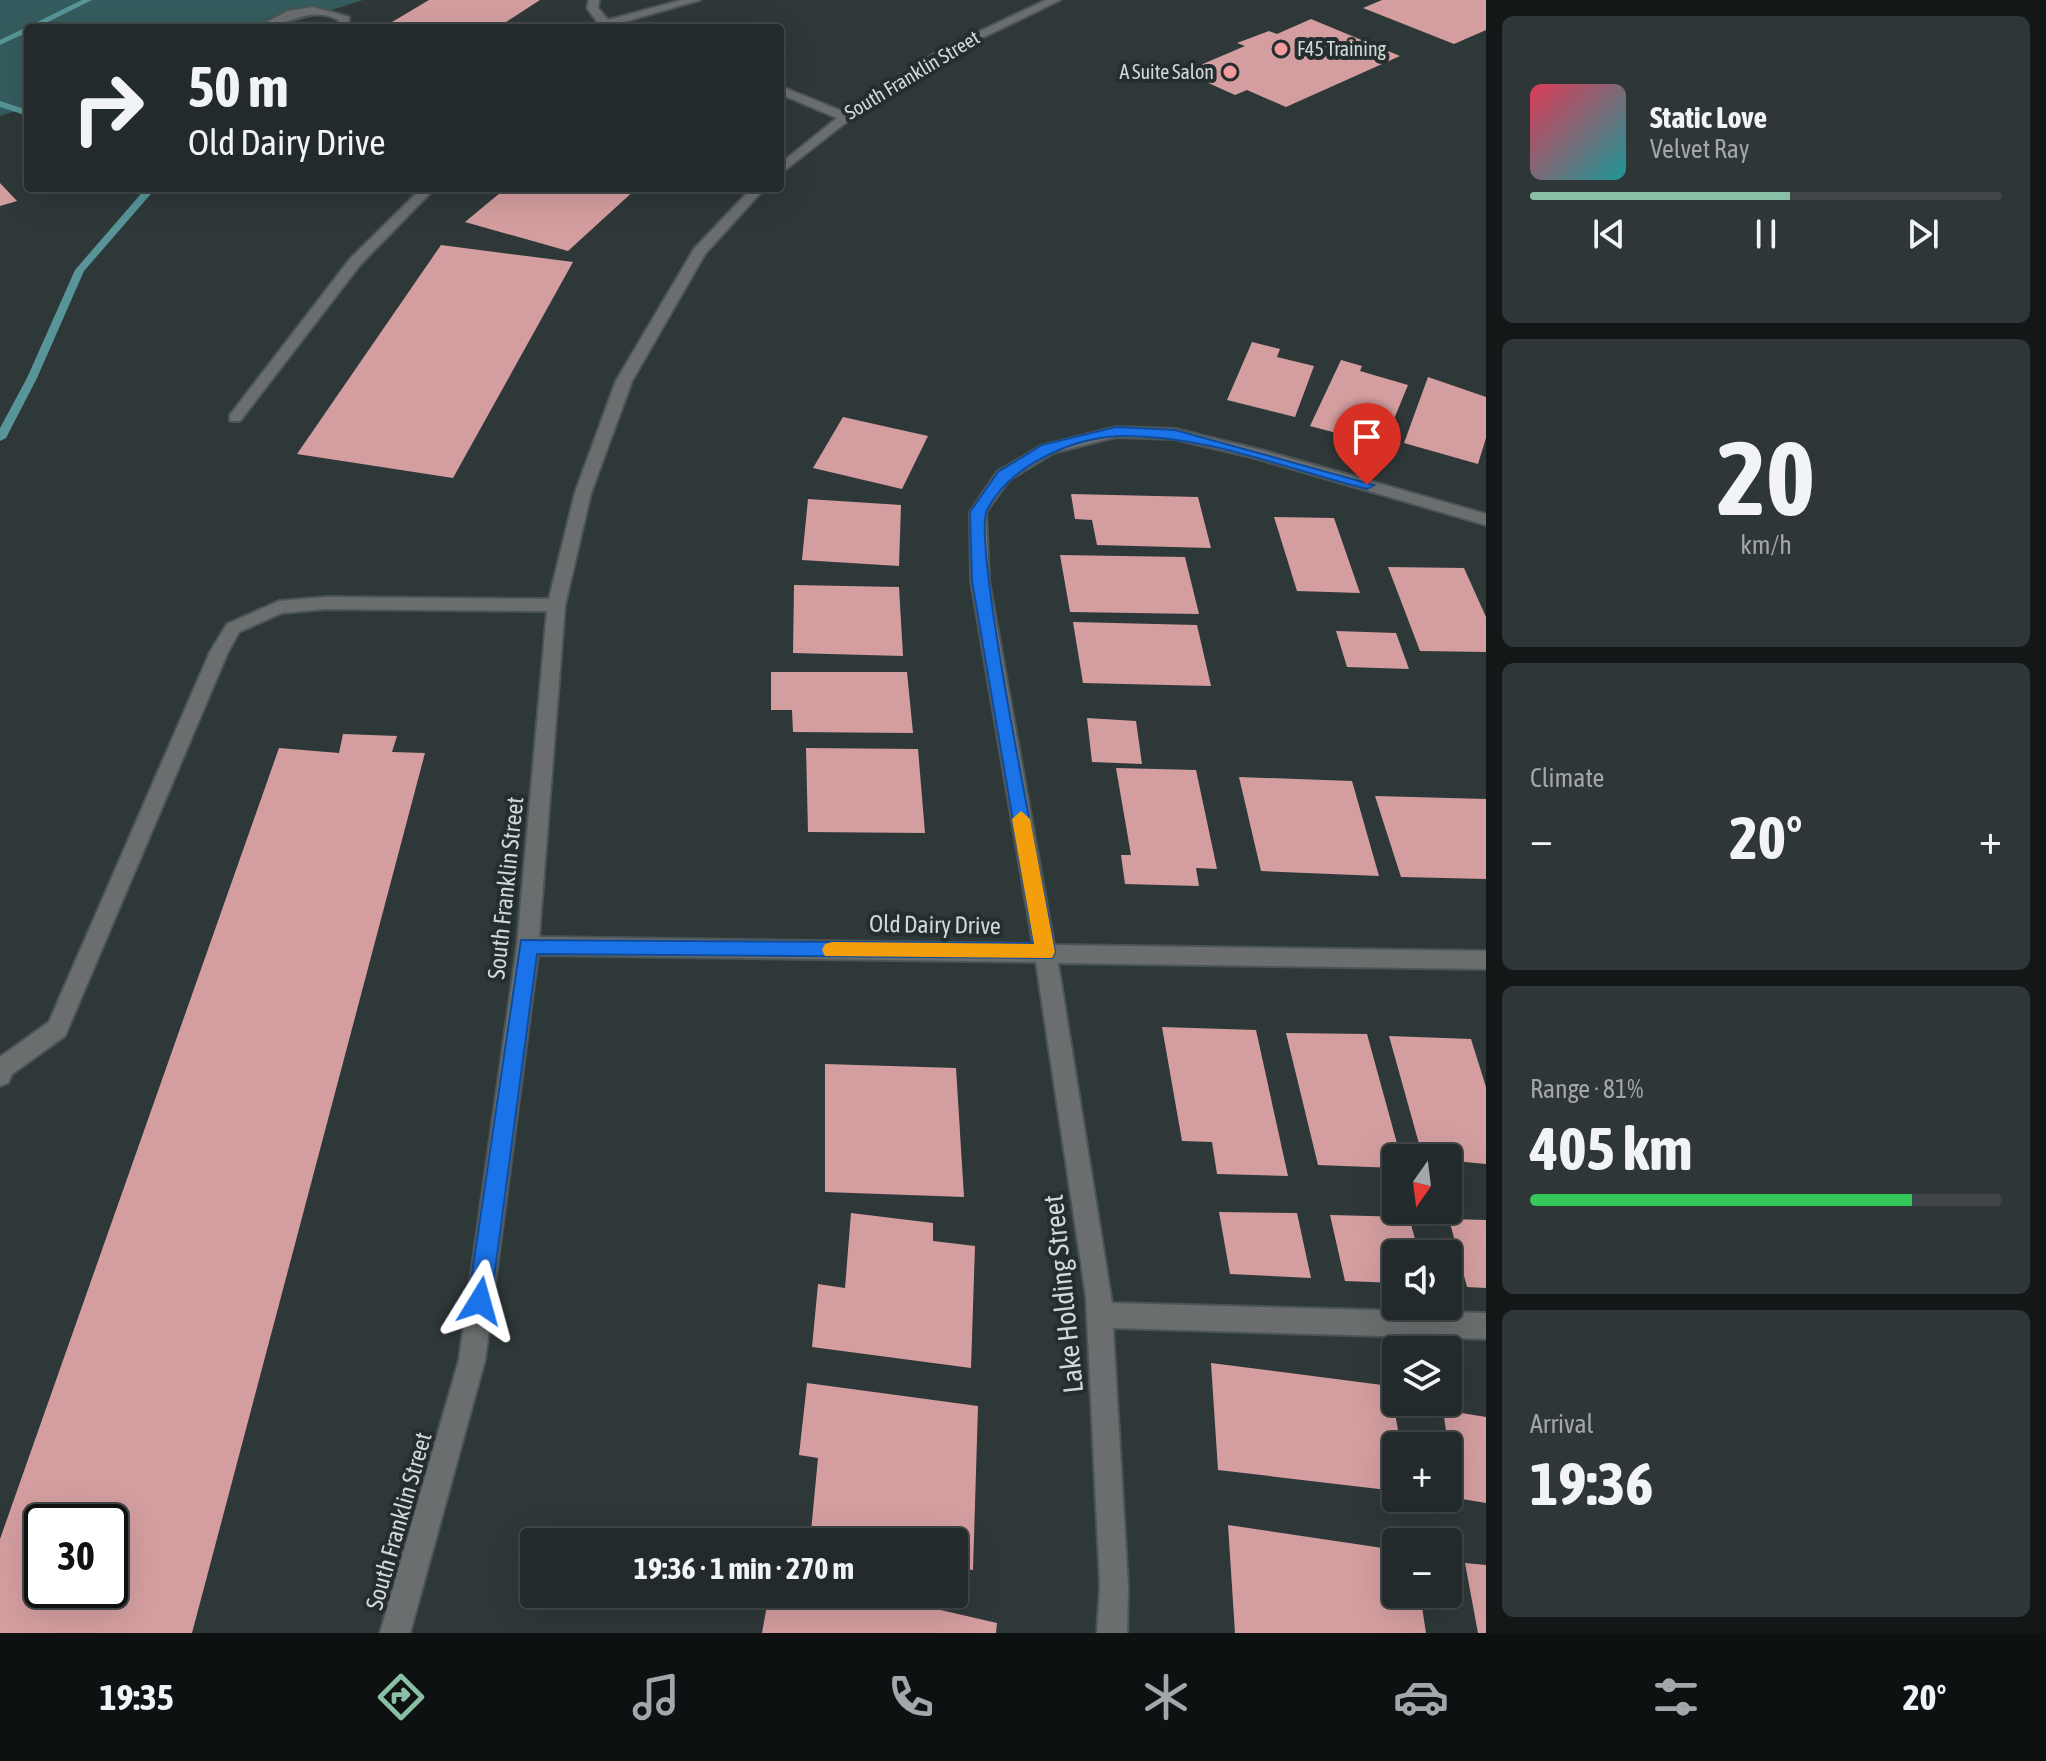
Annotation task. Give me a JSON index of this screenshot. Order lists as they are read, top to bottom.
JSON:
{
  "streets": {
    "street": ["South Franklin Street", "Old Dairy Drive", "Lake Holding Street"]
  },
  "crossings": [
    ["South Franklin Street", "Old Dairy Drive"],
    ["Old Dairy Drive", "Lake Holding Street"]
  ],
  "places": ["F45 Training", "A Suite Salon"],
  "north": "bottom",
  "page": {
    "turn": ["50 m", "Old Dairy Drive"],
    "song": ["Static Love", "Velvet Ray"],
    "tile": [
      ["20", "km/h"],
      "Climate",
      ["Range · 81%", "405 km"],
      ["Arrival", "19:36"]
    ],
    "heat": ["−", "20°", "+"],
    "map_buttons": ["+", "−"],
    "limit": "30",
    "trip": "19:36 · 1 min · 270 m",
    "tabs": ["19:35", "20°"]
  }
}
